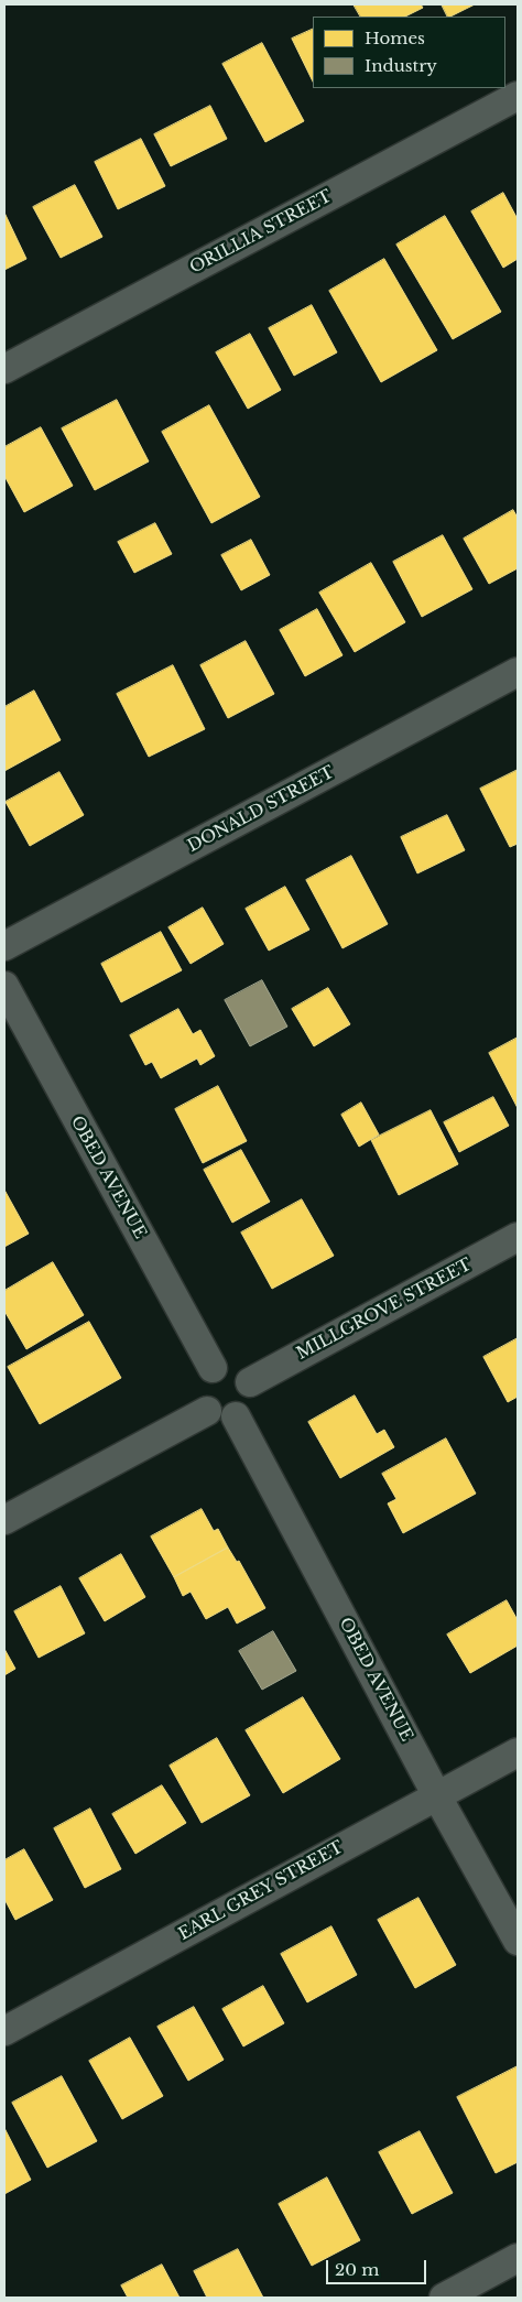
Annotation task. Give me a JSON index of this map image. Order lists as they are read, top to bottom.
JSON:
{
  "streets": {
    "street": [
      "ORILLIA STREET",
      "DONALD STREET",
      "OBED AVENUE",
      "MILLGROVE STREET",
      "EARL GREY STREET"
    ]
  },
  "crossings": [
    ["OBED AVENUE", "MILLGROVE STREET"],
    ["OBED AVENUE", "EARL GREY STREET"]
  ],
  "legend": ["Homes", "Industry"],
  "scale_bar": "20 m"
}
